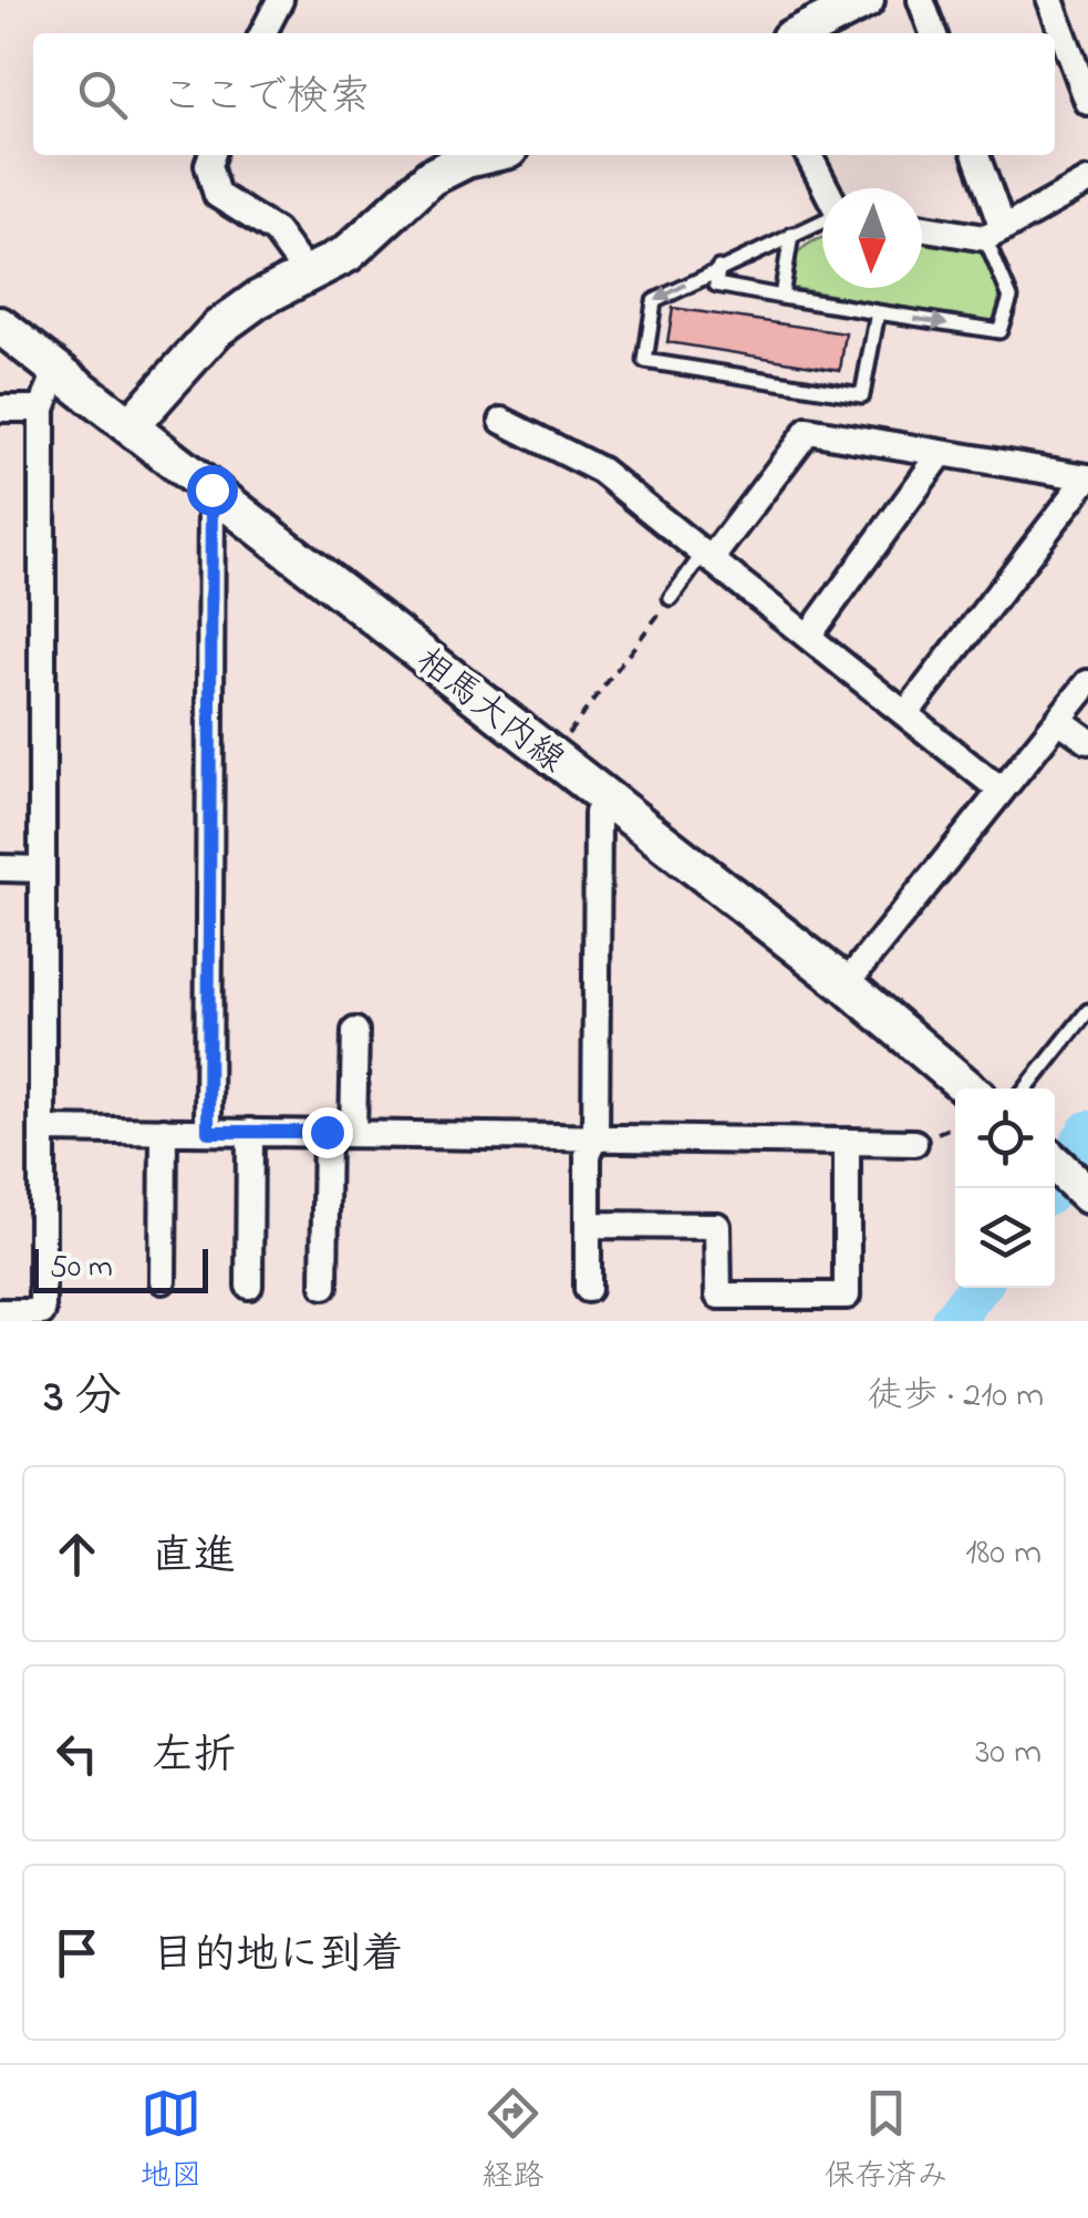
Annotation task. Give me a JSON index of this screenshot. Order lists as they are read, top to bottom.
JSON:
{
  "streets": {
    "main road": ["相馬大内線"]
  },
  "scale_bar": "50 m",
  "north": "bottom",
  "page": {
    "search": "ここで検索",
    "scale": "50 m",
    "heading": ["3 分", "徒歩 · 210 m"],
    "list": [
      ["直進", "180 m"],
      ["左折", "30 m"],
      "目的地に到着"
    ],
    "nav": ["地図", "経路", "保存済み"]
  }
}
